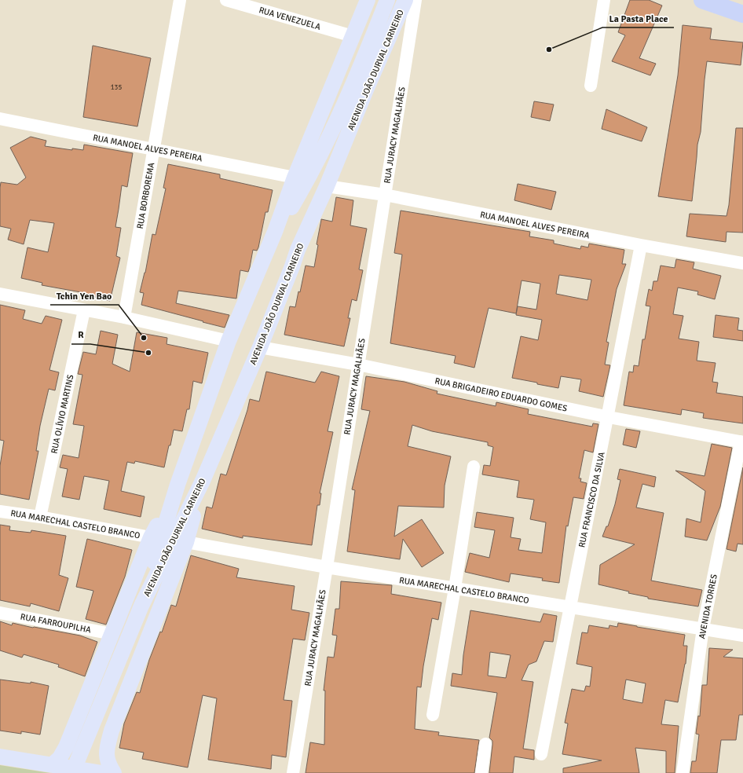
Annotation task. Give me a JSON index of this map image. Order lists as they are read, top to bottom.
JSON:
{
  "streets": {
    "main road": ["AVENIDA JOÃO DURVAL CARNEIRO"],
    "street": [
      "RUA VENEZUELA",
      "RUA JURACY MAGALHÃES",
      "RUA MANOEL ALVES PEREIRA",
      "RUA BORBOREMA",
      "RUA BRIGADEIRO EDUARDO GOMES",
      "RUA OLÍVIO MARTINS",
      "RUA FRANCISCO DA SILVA",
      "RUA MARECHAL CASTELO BRANCO",
      "AVENIDA TORRES",
      "RUA FARROUPILHA"
    ]
  },
  "crossings": [
    ["RUA VENEZUELA", "AVENIDA JOÃO DURVAL CARNEIRO"],
    ["AVENIDA JOÃO DURVAL CARNEIRO", "RUA MANOEL ALVES PEREIRA"],
    ["AVENIDA JOÃO DURVAL CARNEIRO", "RUA BRIGADEIRO EDUARDO GOMES"],
    ["RUA JURACY MAGALHÃES", "RUA MANOEL ALVES PEREIRA"],
    ["RUA JURACY MAGALHÃES", "RUA BRIGADEIRO EDUARDO GOMES"],
    ["RUA JURACY MAGALHÃES", "RUA MARECHAL CASTELO BRANCO"],
    ["RUA MANOEL ALVES PEREIRA", "RUA BORBOREMA"],
    ["RUA MANOEL ALVES PEREIRA", "RUA FRANCISCO DA SILVA"],
    ["RUA BRIGADEIRO EDUARDO GOMES", "RUA FRANCISCO DA SILVA"],
    ["RUA BRIGADEIRO EDUARDO GOMES", "AVENIDA TORRES"],
    ["RUA OLÍVIO MARTINS", "RUA MARECHAL CASTELO BRANCO"],
    ["RUA FRANCISCO DA SILVA", "RUA MARECHAL CASTELO BRANCO"],
    ["RUA MARECHAL CASTELO BRANCO", "AVENIDA TORRES"]
  ],
  "places": ["La Pasta Place", "Tchin Yen Bao", "R"],
  "house_numbers": ["135"]
}
